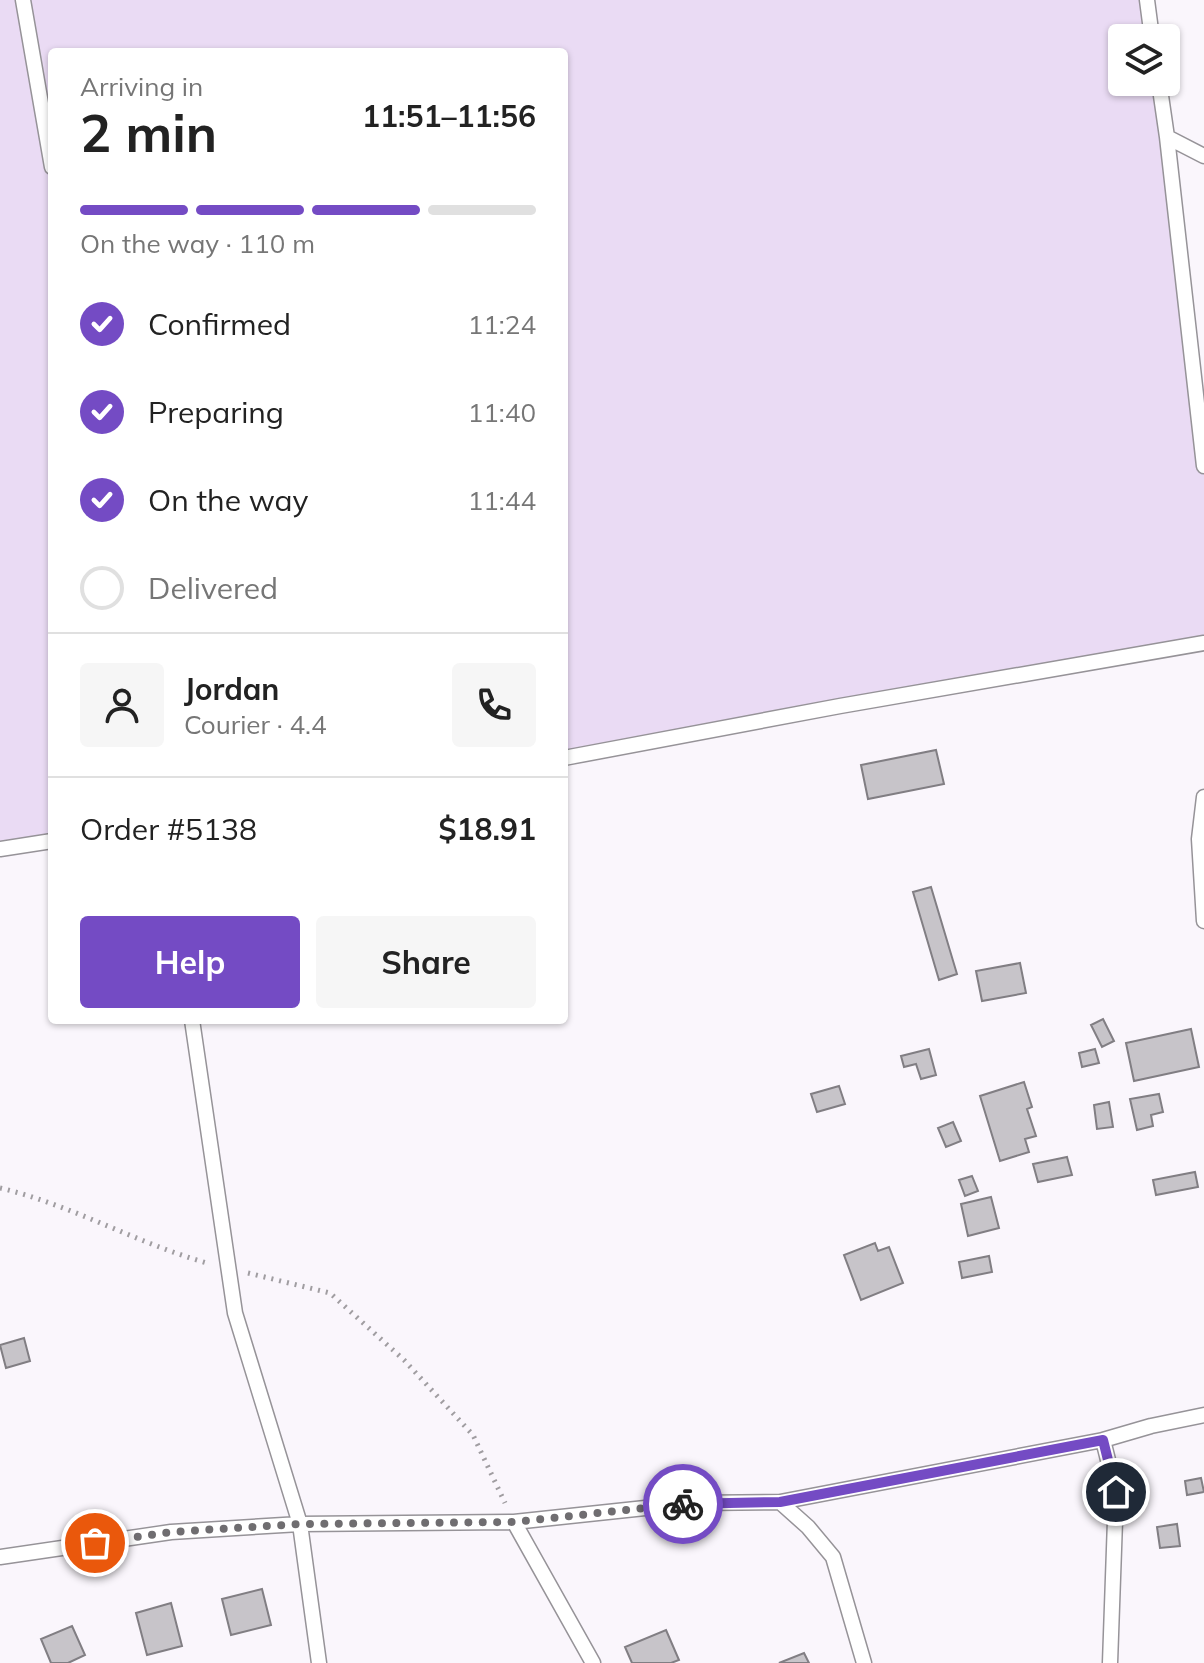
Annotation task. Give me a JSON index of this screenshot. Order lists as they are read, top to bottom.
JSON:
{
  "page": {
    "heading": ["2 min", "Arriving in", "11:51–11:56"],
    "panel": [
      "Jordan",
      "Courier · 4.4",
      "Order #5138",
      "$18.91"
    ],
    "bar": "On the way · 110 m",
    "list": [
      ["Confirmed", "11:24"],
      ["Preparing", "11:40"],
      ["On the way", "11:44"],
      "Delivered"
    ],
    "buttons": ["Help", "Share"]
  }
}
